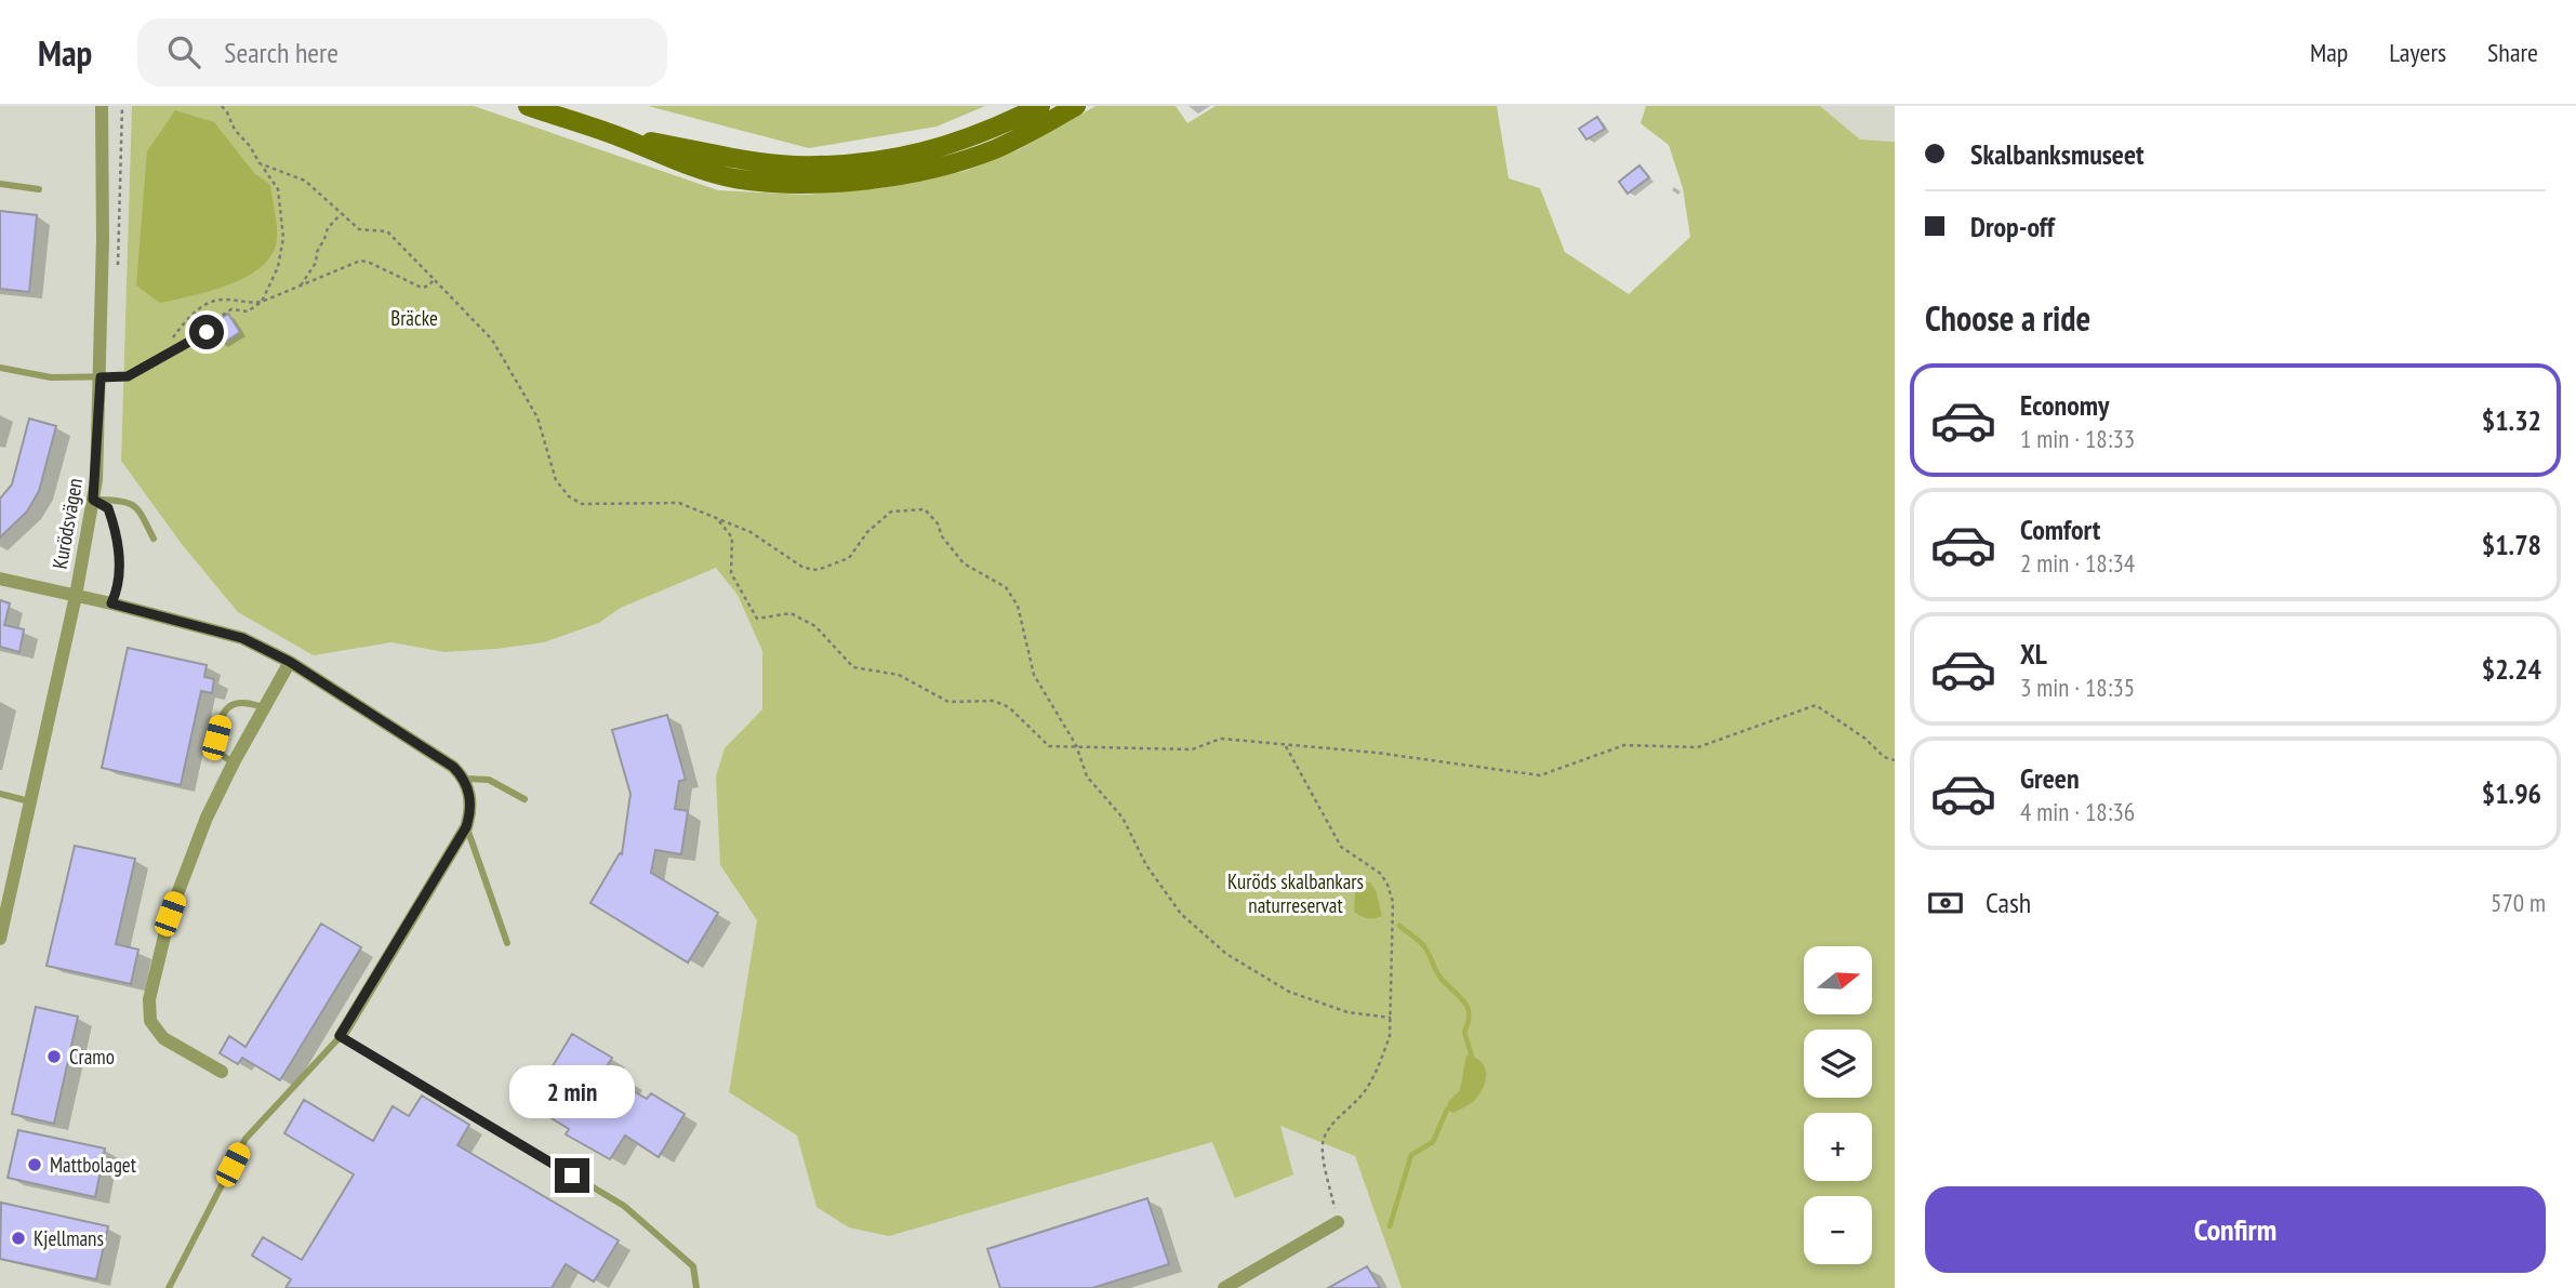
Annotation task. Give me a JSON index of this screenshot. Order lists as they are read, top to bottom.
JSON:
{
  "streets": {
    "street": ["Kurödsvägen"]
  },
  "parks": ["Bräcke", "Kuröds skalbankars naturreservat"],
  "places": ["Cramo", "Mattbolaget", "Kjellmans"],
  "north": "right",
  "page": {
    "header": "Map",
    "search": "Search here",
    "nav": ["Map", "Layers", "Share"],
    "banner": ["Skalbanksmuseet", "Drop-off"],
    "heading": "Choose a ride",
    "list": [
      {
        "name": "Economy",
        "note": "1 min · 18:33",
        "value": "$1.32"
      },
      {
        "name": "Comfort",
        "note": "2 min · 18:34",
        "value": "$1.78"
      },
      {
        "name": "XL",
        "note": "3 min · 18:35",
        "value": "$2.24"
      },
      {
        "name": "Green",
        "note": "4 min · 18:36",
        "value": "$1.96"
      }
    ],
    "pay": ["Cash", "570 m"],
    "map_buttons": ["+", "−"],
    "bubble": "2 min",
    "buttons": "Confirm"
  }
}
